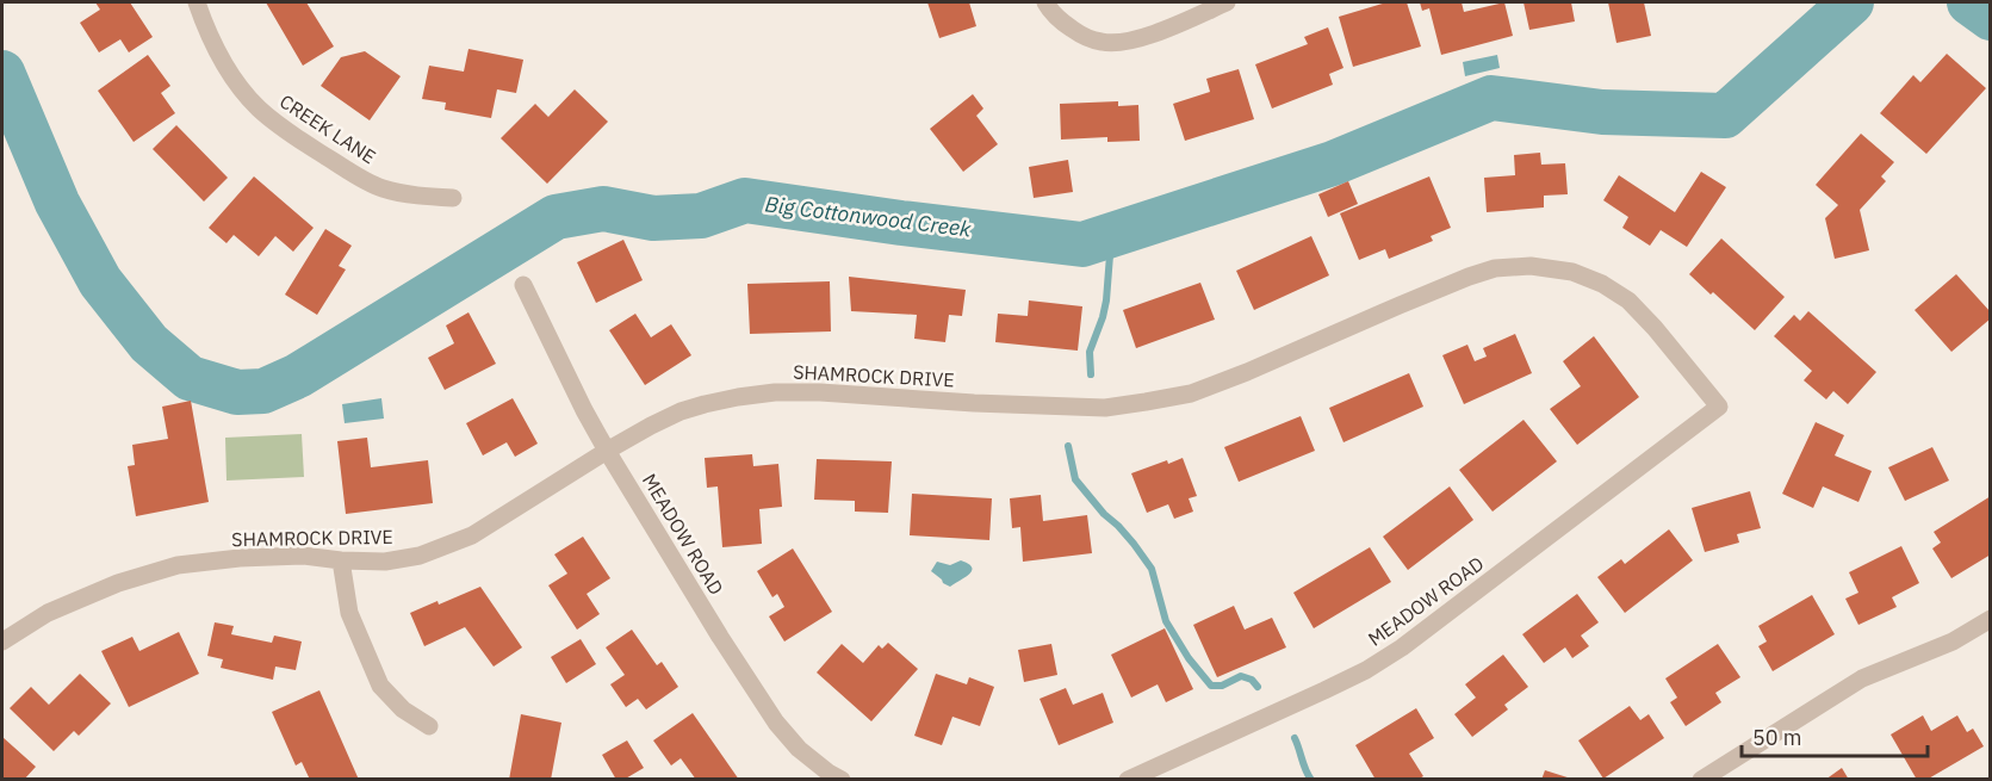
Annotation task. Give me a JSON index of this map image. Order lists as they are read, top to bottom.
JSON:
{
  "streets": {
    "street": ["CREEK LANE", "SHAMROCK DRIVE", "MEADOW ROAD"]
  },
  "crossings": [
    ["SHAMROCK DRIVE", "MEADOW ROAD"]
  ],
  "water": ["Big Cottonwood Creek"],
  "scale_bar": "50 m"
}
